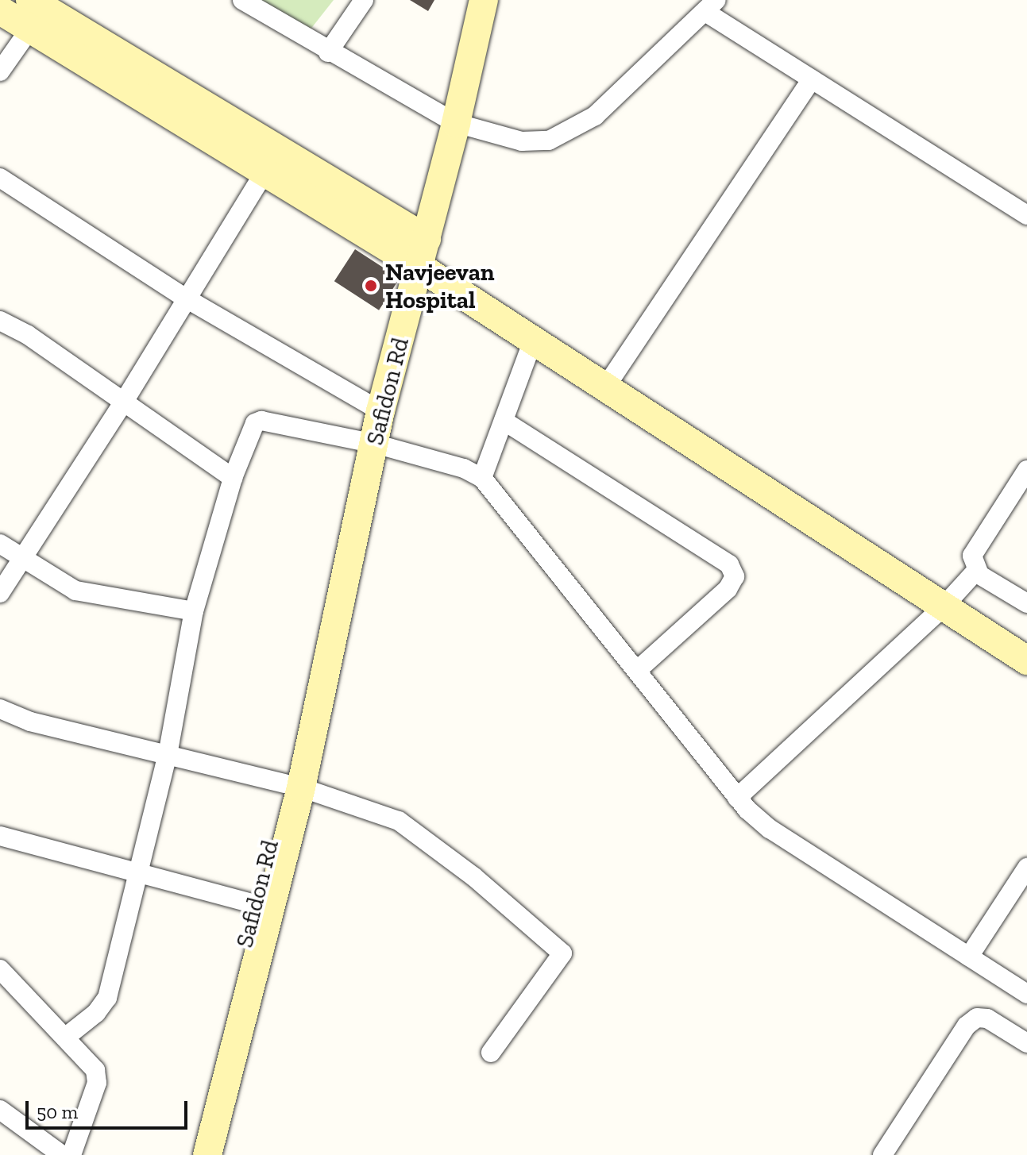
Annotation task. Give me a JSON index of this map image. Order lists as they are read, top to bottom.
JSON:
{
  "streets": {
    "street": ["Safidon Rd"]
  },
  "places": ["Navjeevan Hospital"],
  "scale_bar": "50 m"
}
